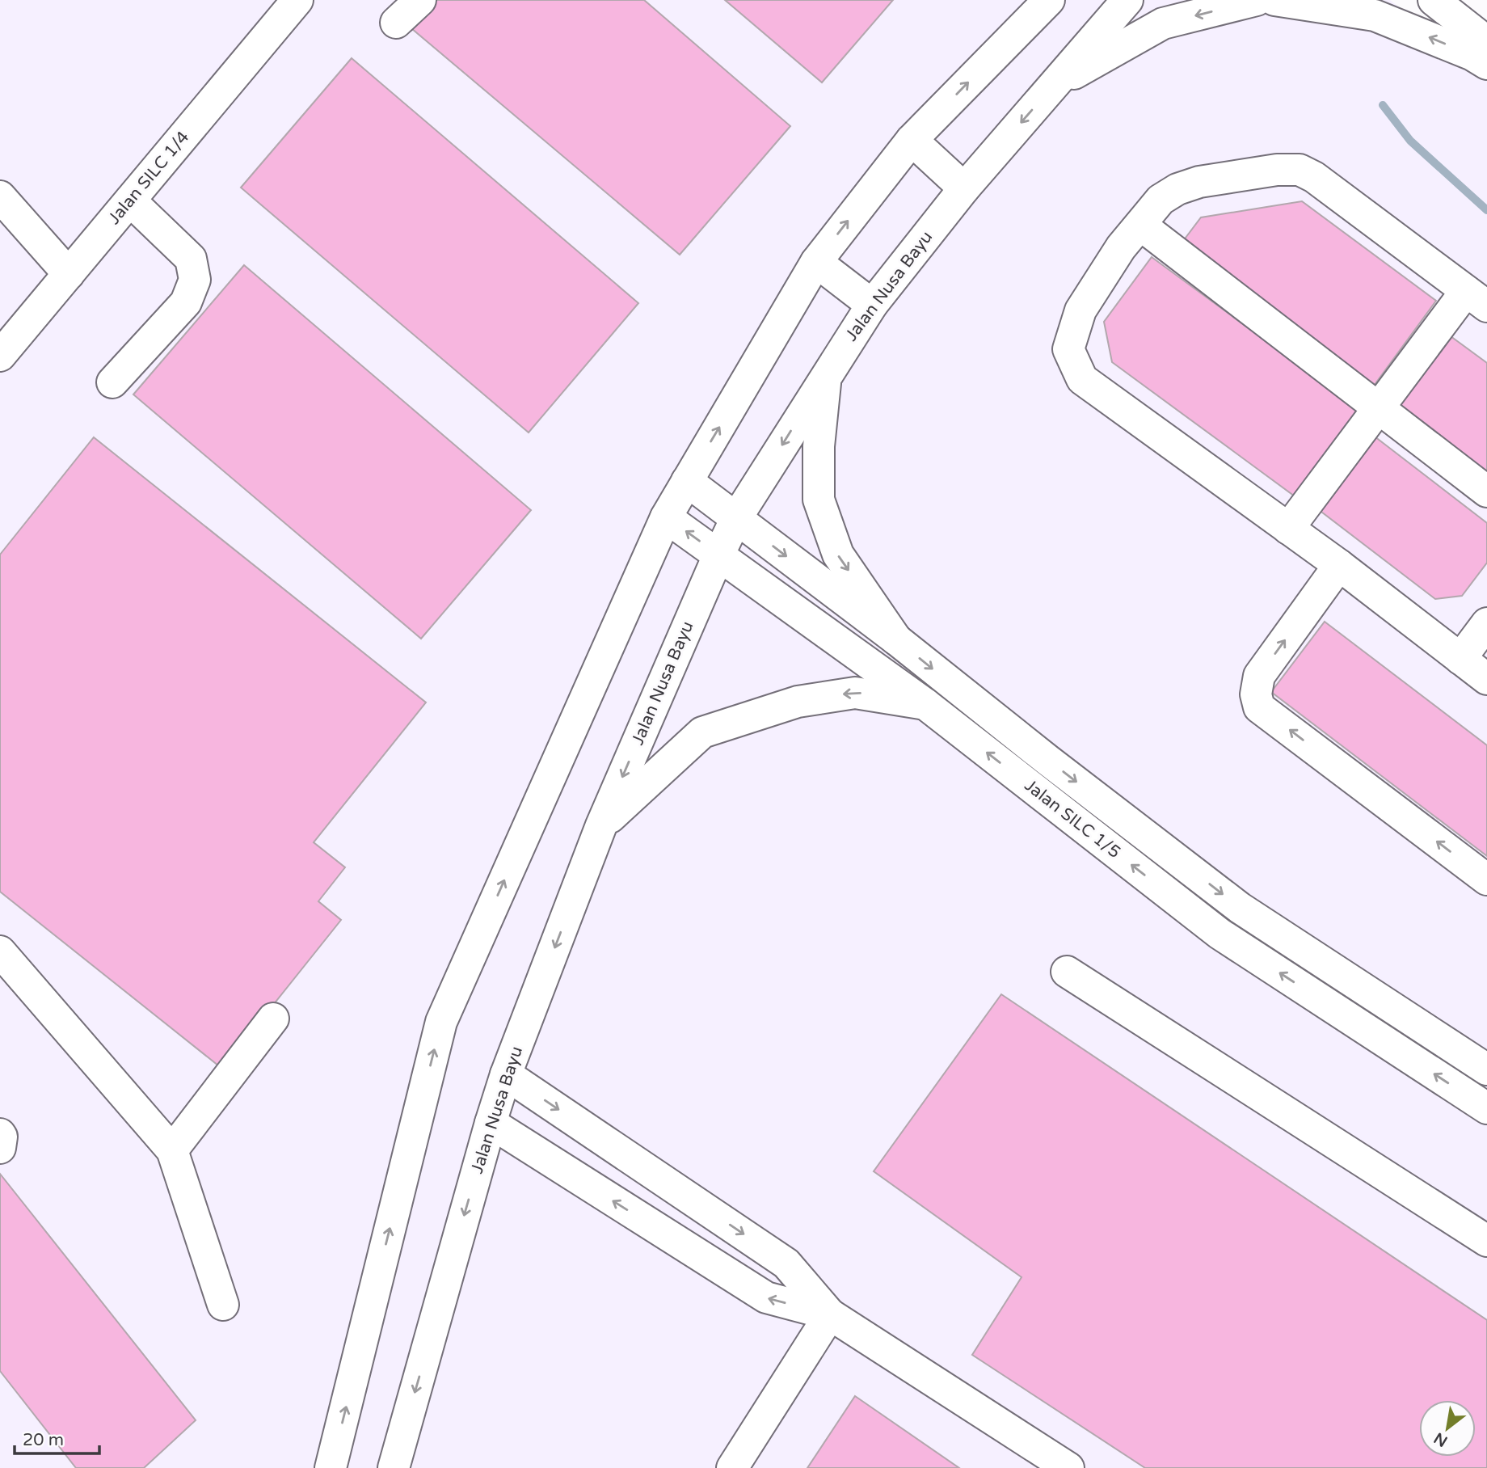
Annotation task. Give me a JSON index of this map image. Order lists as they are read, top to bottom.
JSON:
{
  "streets": {
    "main road": ["Jalan SILC 1/4", "Jalan Nusa Bayu", "Jalan SILC 1/5"]
  },
  "crossings": [
    ["Jalan Nusa Bayu", "Jalan SILC 1/5"]
  ],
  "scale_bar": "20 m",
  "north": "bottom left"
}
